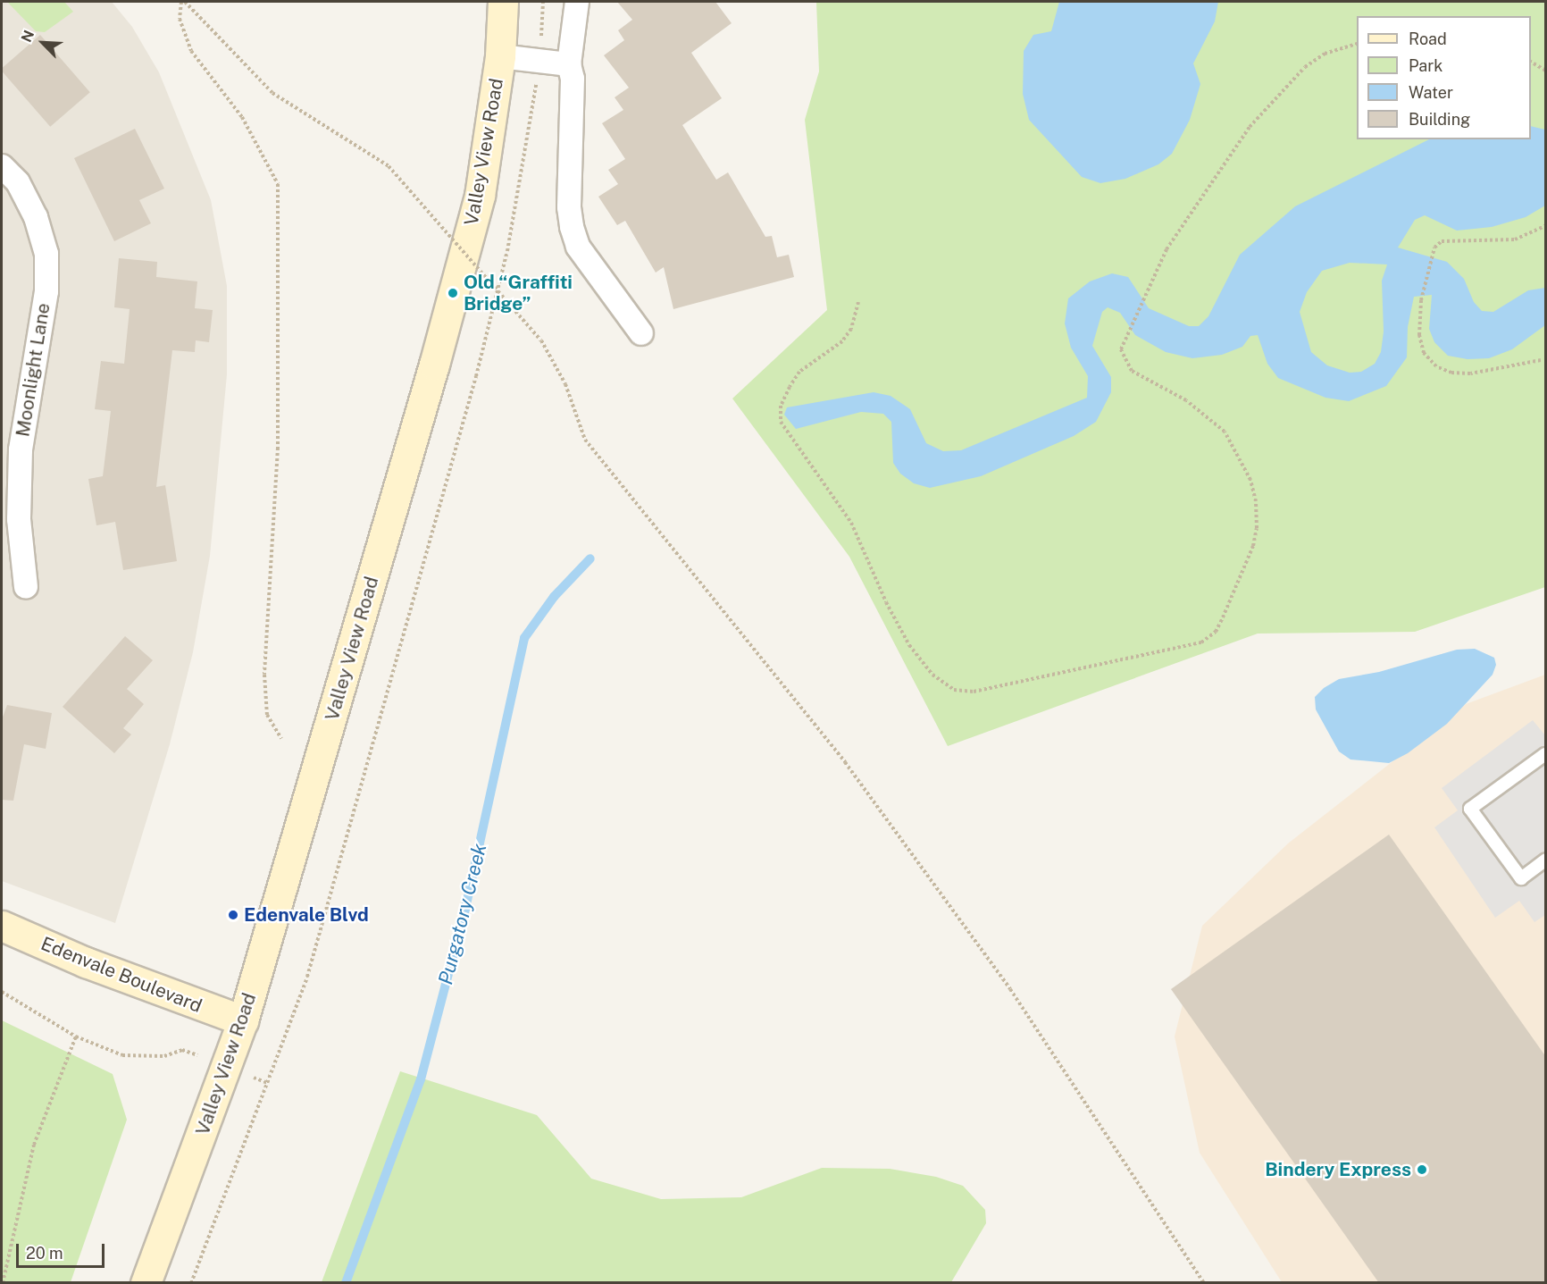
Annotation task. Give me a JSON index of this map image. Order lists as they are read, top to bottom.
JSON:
{
  "streets": {
    "main road": ["Valley View Road", "Edenvale Boulevard"],
    "street": ["Moonlight Lane"]
  },
  "crossings": [
    ["Valley View Road", "Edenvale Boulevard"]
  ],
  "water": ["Purgatory Creek"],
  "places": ["Old “Graffiti Bridge”", "Edenvale Blvd", "Bindery Express"],
  "legend": [
    "Road",
    "Park",
    "Water",
    "Building"
  ],
  "scale_bar": "20 m",
  "north": "top left"
}
